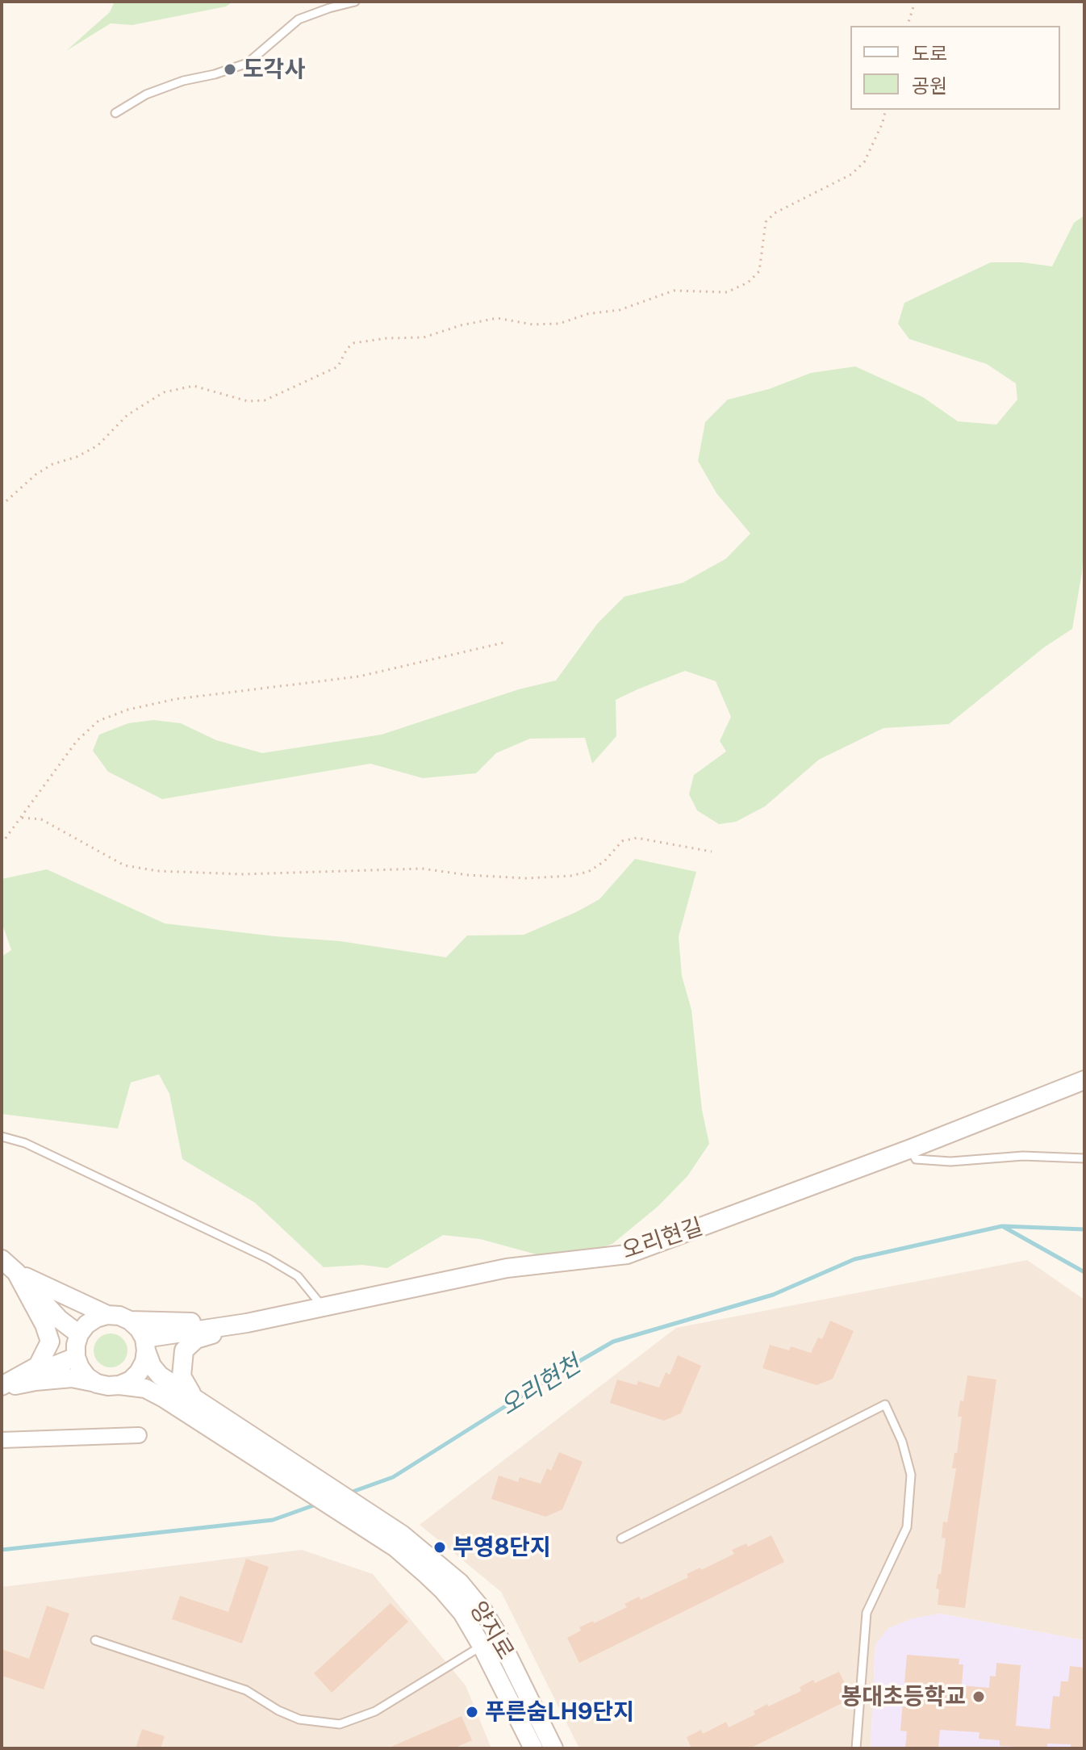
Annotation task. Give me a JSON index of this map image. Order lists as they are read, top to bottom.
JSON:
{
  "streets": {
    "street": ["오리현길", "양지로"]
  },
  "water": ["오리현천"],
  "places": [
    "도각사",
    "부영8단지",
    "봉대초등학교",
    "푸른숨LH9단지"
  ],
  "legend": ["도로", "공원"]
}
